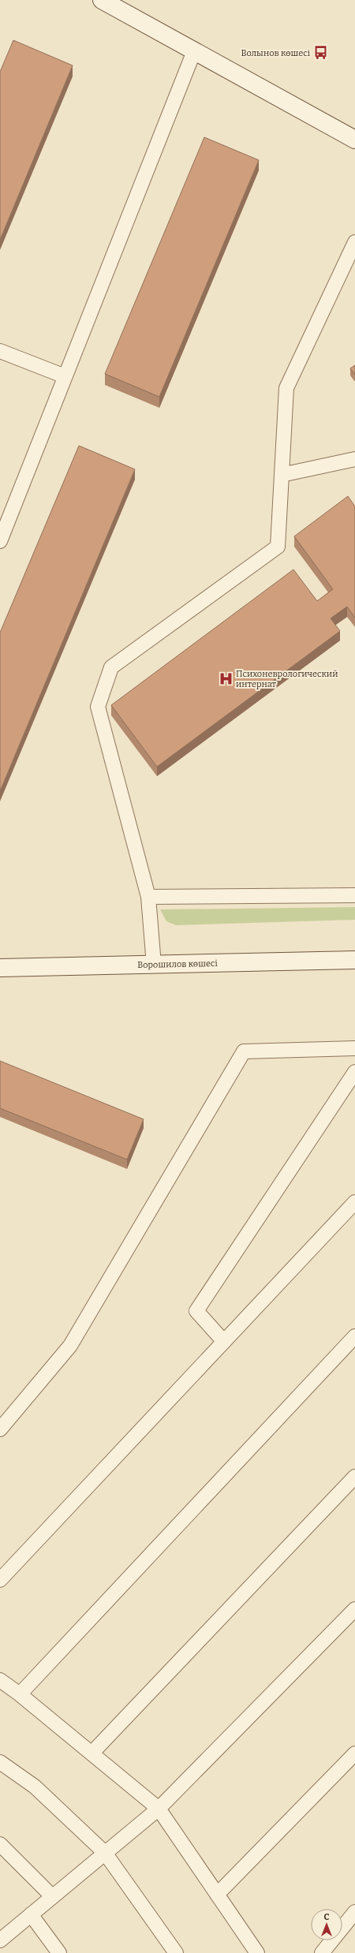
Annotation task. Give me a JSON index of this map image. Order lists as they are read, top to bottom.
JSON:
{
  "streets": {
    "street": ["Ворошилов көшесі"]
  },
  "places": {
    "bus stop": ["Волынов көшесі"],
    "hospital": ["Психоневрологический интернат"]
  },
  "north": "top"
}
